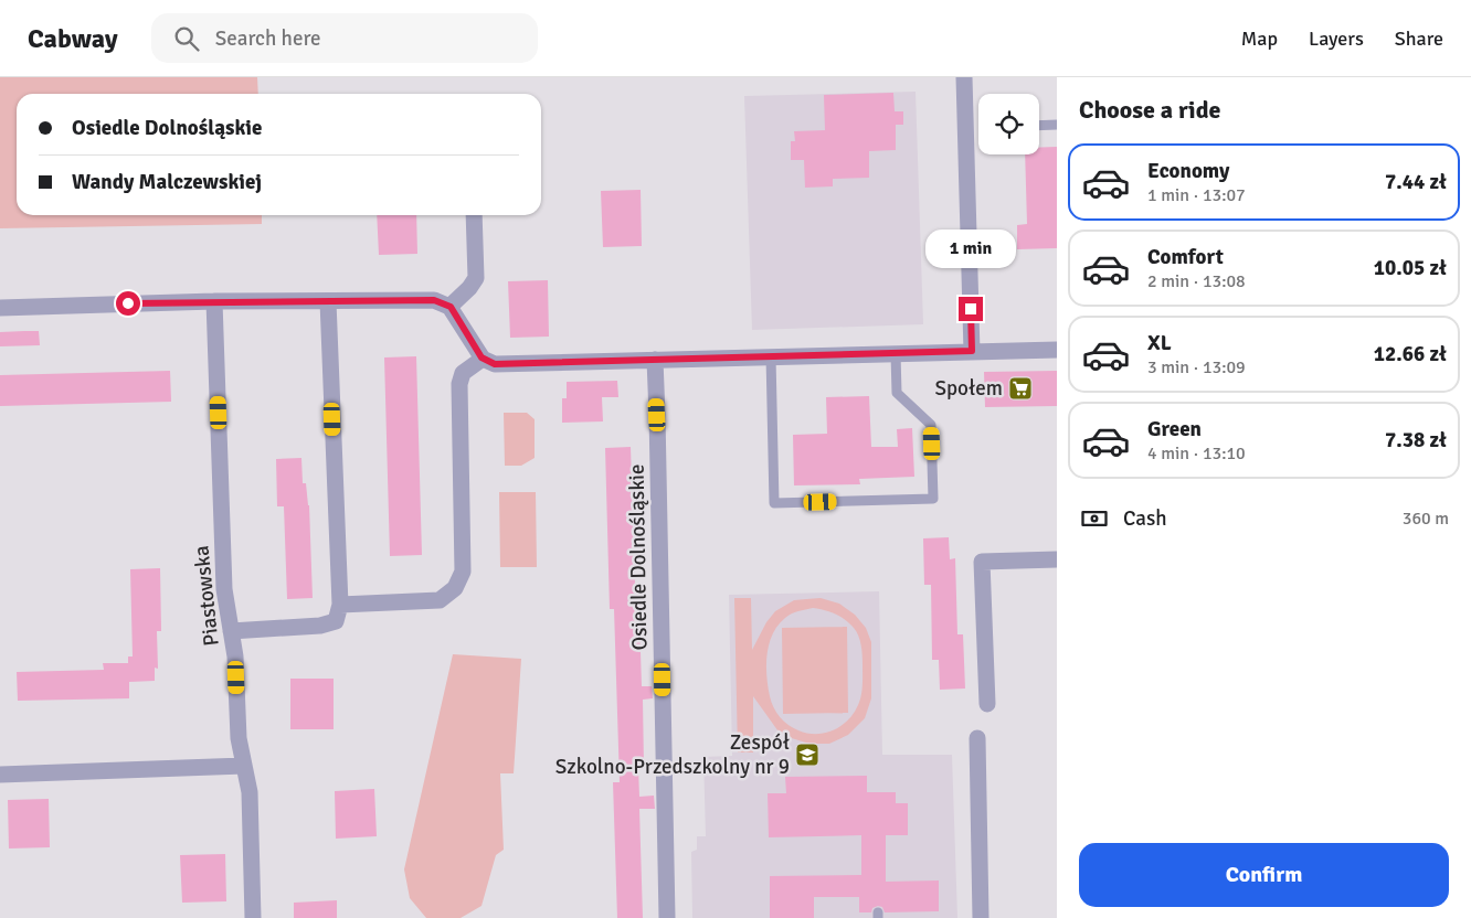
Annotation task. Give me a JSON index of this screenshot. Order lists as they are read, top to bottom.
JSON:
{
  "streets": {
    "street": ["Osiedle Dolnośląskie", "Piastowska"]
  },
  "places": {
    "supermarket": ["Społem"],
    "school or university": ["Zespół Szkolno-Przedszkolny nr 9"]
  },
  "page": {
    "header": "Cabway",
    "search": "Search here",
    "nav": ["Map", "Layers", "Share"],
    "heading": "Choose a ride",
    "banner": ["Osiedle Dolnośląskie", "Wandy Malczewskiej"],
    "list": [
      {
        "name": "Economy",
        "note": "1 min · 13:07",
        "value": "7.44 zł"
      },
      {
        "name": "Comfort",
        "note": "2 min · 13:08",
        "value": "10.05 zł"
      },
      {
        "name": "XL",
        "note": "3 min · 13:09",
        "value": "12.66 zł"
      },
      {
        "name": "Green",
        "note": "4 min · 13:10",
        "value": "7.38 zł"
      }
    ],
    "bubble": "1 min",
    "pay": ["Cash", "360 m"],
    "buttons": "Confirm"
  }
}
